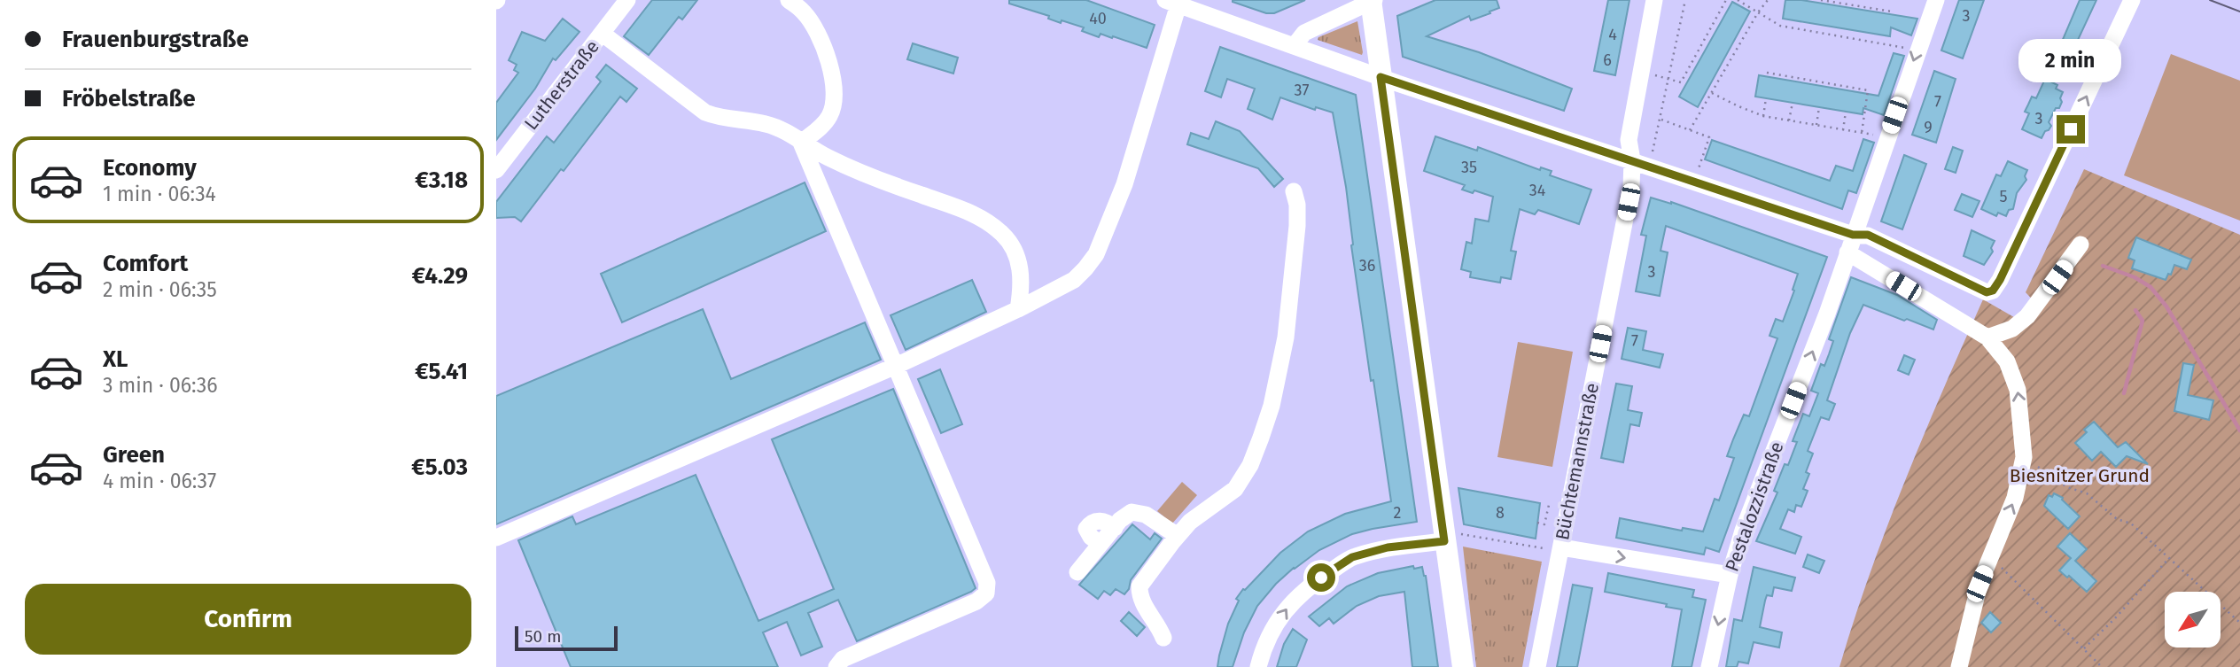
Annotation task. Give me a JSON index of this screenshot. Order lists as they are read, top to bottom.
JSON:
{
  "streets": {
    "street": ["Lutherstraße", "Büchtemannstraße", "Pestalozzistraße"]
  },
  "parks": ["Biesnitzer Grund"],
  "house_numbers": [
    "3",
    "40",
    "4",
    "6",
    "37",
    "7",
    "3",
    "9",
    "35",
    "34",
    "5",
    "36",
    "3",
    "7",
    "2",
    "8"
  ],
  "scale_bar": "50 m",
  "north": "bottom left",
  "page": {
    "banner": ["Frauenburgstraße", "Fröbelstraße"],
    "bubble": "2 min",
    "list": [
      {
        "name": "Economy",
        "note": "1 min · 06:34",
        "value": "€3.18"
      },
      {
        "name": "Comfort",
        "note": "2 min · 06:35",
        "value": "€4.29"
      },
      {
        "name": "XL",
        "note": "3 min · 06:36",
        "value": "€5.41"
      },
      {
        "name": "Green",
        "note": "4 min · 06:37",
        "value": "€5.03"
      }
    ],
    "buttons": "Confirm",
    "scale": "50 m"
  }
}
